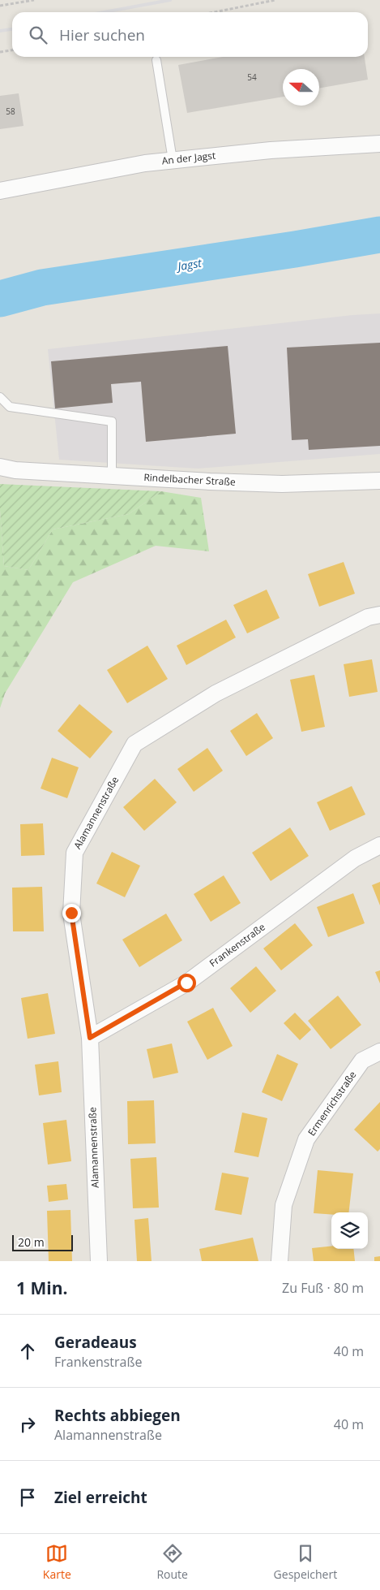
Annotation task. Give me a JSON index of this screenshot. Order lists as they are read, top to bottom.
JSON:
{
  "streets": {
    "street": [
      "An der Jagst",
      "Rindelbacher Straße",
      "Alamannenstraße",
      "Frankenstraße",
      "Ermenrichstraße"
    ]
  },
  "crossings": [
    ["Alamannenstraße", "Frankenstraße"]
  ],
  "water": ["Jagst"],
  "house_numbers": ["54", "58"],
  "scale_bar": "20 m",
  "north": "left",
  "page": {
    "search": "Hier suchen",
    "scale": "20 m",
    "heading": ["1 Min.", "Zu Fuß · 80 m"],
    "list": [
      ["Geradeaus", "Frankenstraße", "40 m"],
      ["Rechts abbiegen", "Alamannenstraße", "40 m"],
      "Ziel erreicht"
    ],
    "nav": ["Karte", "Route", "Gespeichert"]
  }
}
